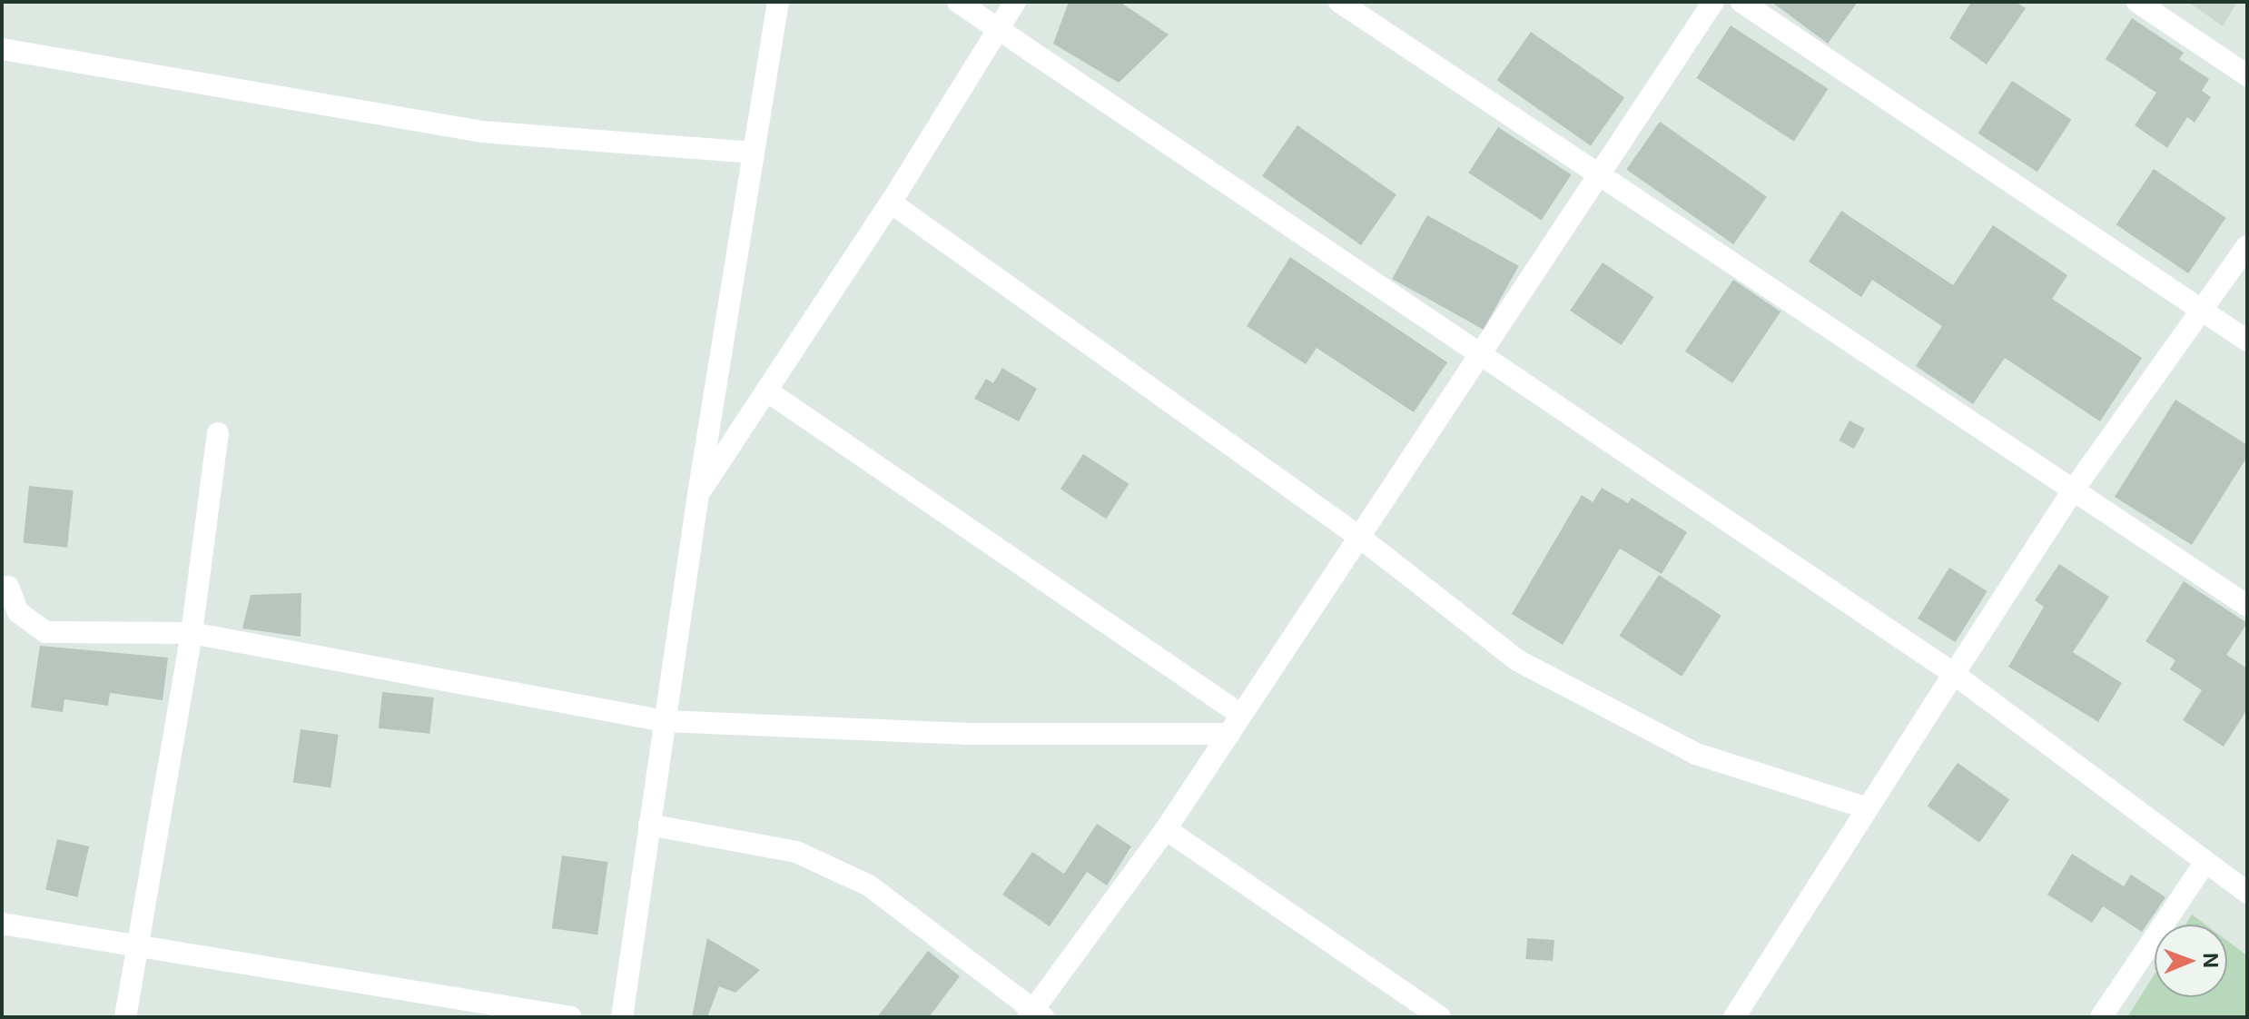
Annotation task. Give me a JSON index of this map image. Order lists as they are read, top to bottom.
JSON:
{
  "north": "right"
}
